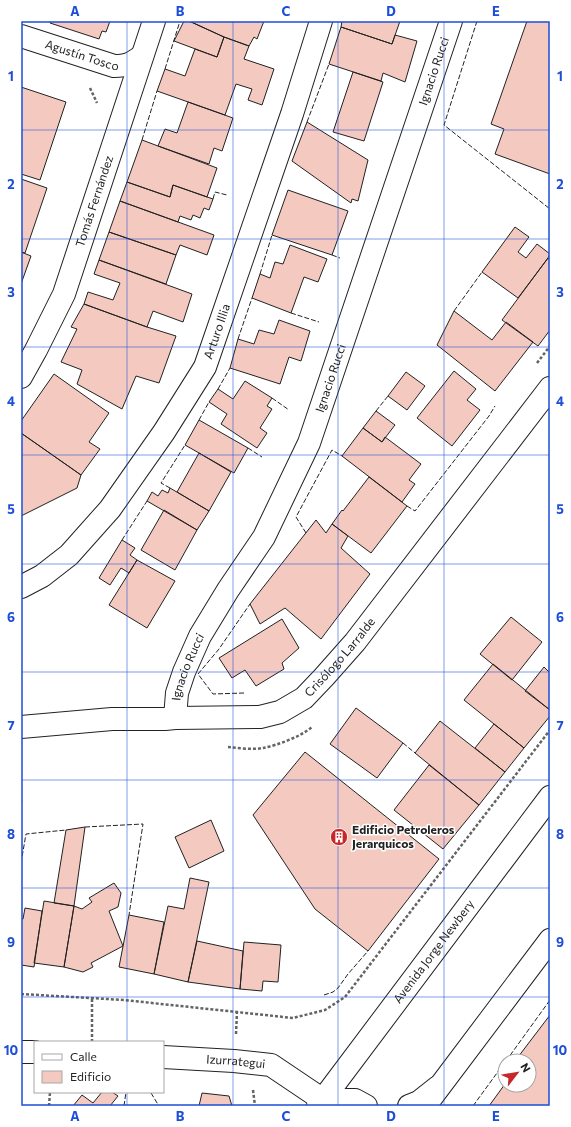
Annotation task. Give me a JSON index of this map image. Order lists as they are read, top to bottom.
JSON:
{
  "streets": {
    "main road": [
      "Agustín Tosco",
      "Ignacio Rucci",
      "Tomás Fernández",
      "Arturo Illia",
      "Crisólogo Larralde",
      "Avenida Jorge Newbery",
      "Izurrategui"
    ]
  },
  "crossings": [
    ["Agustín Tosco", "Tomás Fernández"],
    ["Ignacio Rucci", "Crisólogo Larralde"],
    ["Avenida Jorge Newbery", "Izurrategui"]
  ],
  "places": {
    "building": ["Edificio Petroleros Jerarquicos"]
  },
  "legend": ["Calle", "Edificio"],
  "north": "top right",
  "grid": {
    "columns": [
      "A",
      "B",
      "C",
      "D",
      "E"
    ],
    "rows": [
      "1",
      "2",
      "3",
      "4",
      "5",
      "6",
      "7",
      "8",
      "9",
      "10"
    ]
  }
}
